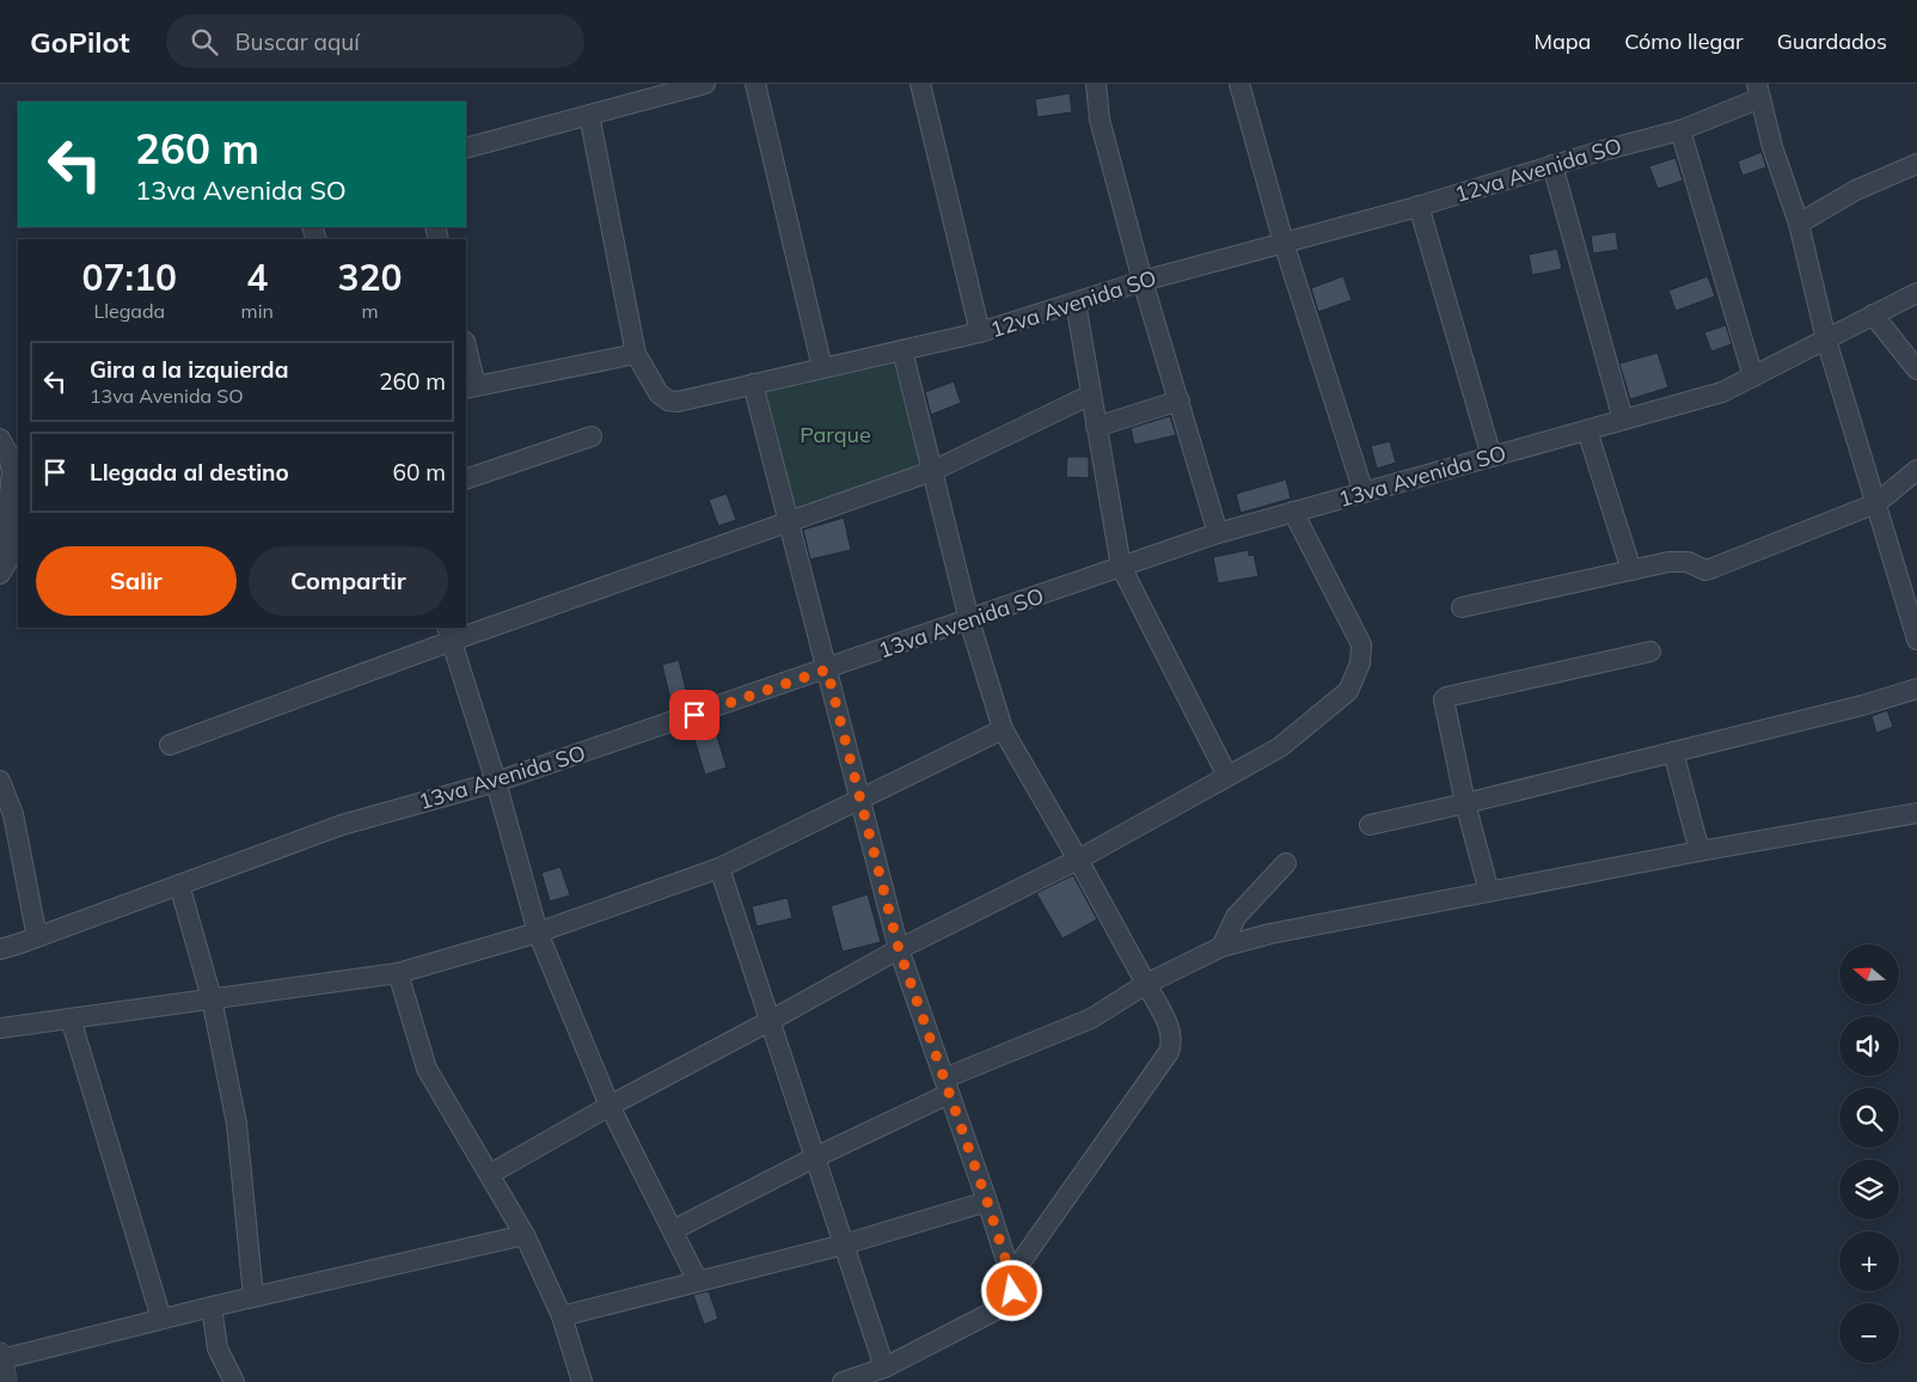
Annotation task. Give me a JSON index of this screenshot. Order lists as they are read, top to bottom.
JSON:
{
  "streets": {
    "street": ["12va Avenida SO", "13va Avenida SO"]
  },
  "parks": ["Parque"],
  "north": "left",
  "page": {
    "header": "GoPilot",
    "search": "Buscar aquí",
    "nav": ["Mapa", "Cómo llegar", "Guardados"],
    "turn": ["260 m", "13va Avenida SO"],
    "eta": [
      "07:10",
      "Llegada",
      "4",
      "min",
      "320",
      "m"
    ],
    "list": [
      {
        "name": "Gira a la izquierda",
        "note": "13va Avenida SO",
        "value": "260 m"
      },
      {
        "name": "Llegada al destino",
        "value": "60 m"
      }
    ],
    "buttons": ["Salir", "Compartir"],
    "map_buttons": ["+", "−"]
  }
}
